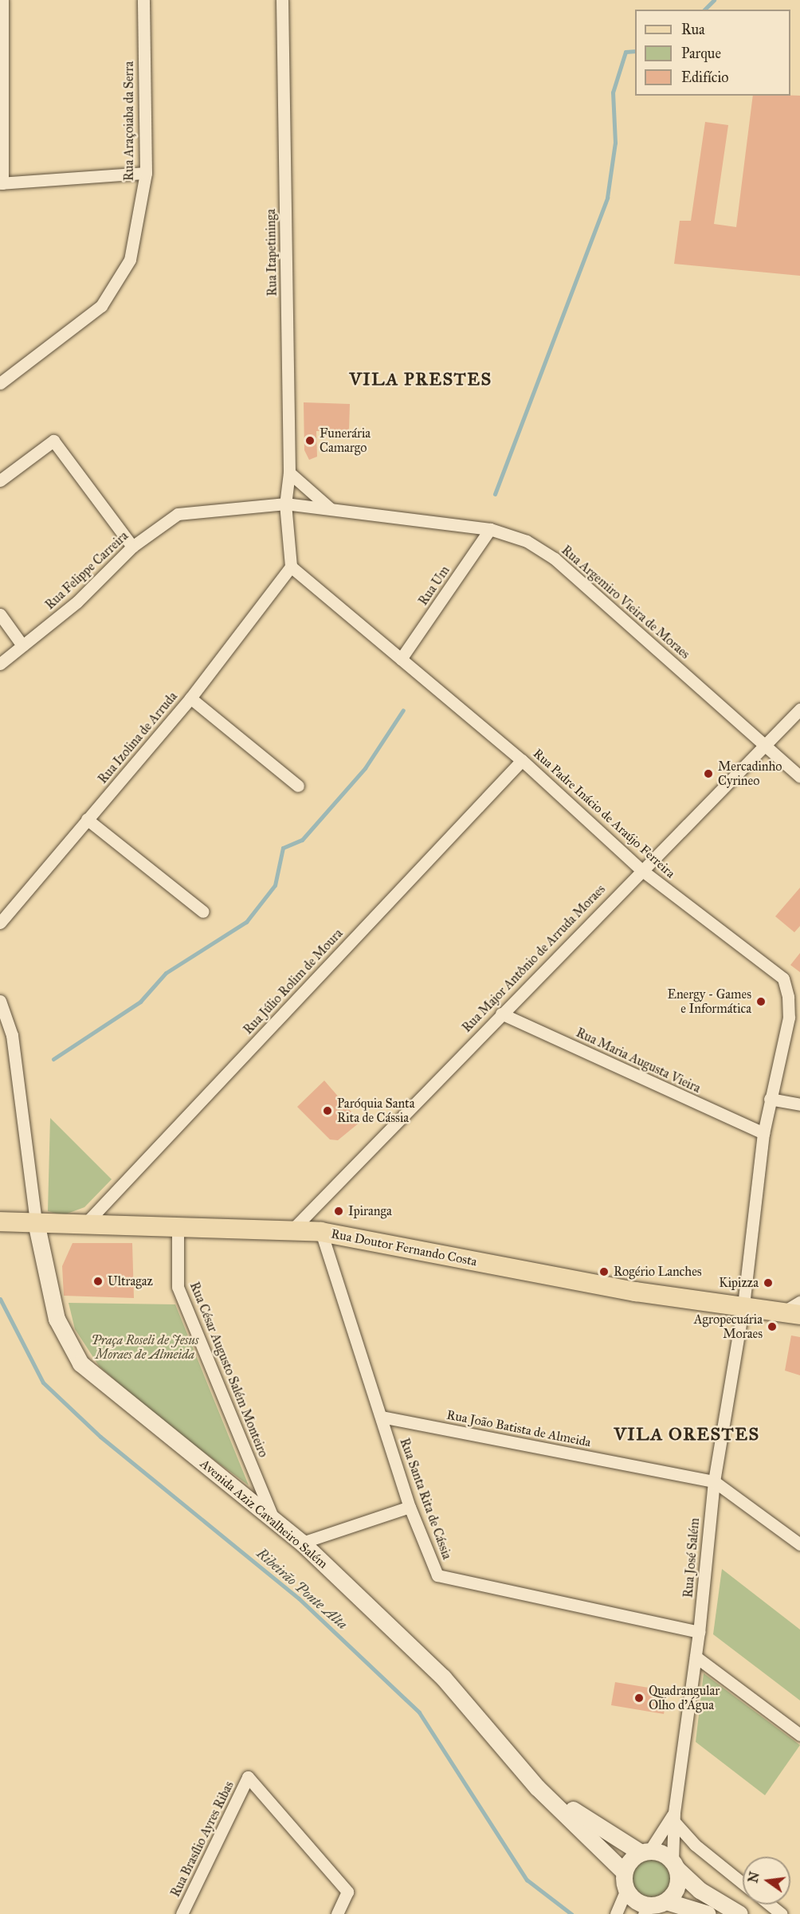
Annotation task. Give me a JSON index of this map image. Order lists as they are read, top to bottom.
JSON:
{
  "streets": {
    "main road": ["Rua Doutor Fernando Costa", "Avenida Aziz Cavalheiro Salém"],
    "street": [
      "Rua Araçoiaba da Serra",
      "Rua Itapetininga",
      "Rua Felippe Carreira",
      "Rua Um",
      "Rua Argemiro Vieira de Moraes",
      "Rua Izolina de Arruda",
      "Rua Padre Inácio de Araújo Ferreira",
      "Rua Major Antônio de Arruda Moraes",
      "Rua Júlio Rolim de Moura",
      "Rua Maria Augusta Vieira",
      "Rua César Augusto Salém Monteiro",
      "Rua João Batista de Almeida",
      "Rua Santa Rita de Cássia",
      "Rua José Salém",
      "Rua Brasílio Ayres Ribas"
    ]
  },
  "crossings": [
    ["Rua Itapetininga", "Rua Felippe Carreira"],
    ["Rua Itapetininga", "Rua Argemiro Vieira de Moraes"],
    ["Rua Felippe Carreira", "Rua Argemiro Vieira de Moraes"],
    ["Rua Um", "Rua Argemiro Vieira de Moraes"],
    ["Rua Um", "Rua Padre Inácio de Araújo Ferreira"],
    ["Rua Argemiro Vieira de Moraes", "Rua Major Antônio de Arruda Moraes"],
    ["Rua Izolina de Arruda", "Rua Padre Inácio de Araújo Ferreira"],
    ["Rua Padre Inácio de Araújo Ferreira", "Rua Major Antônio de Arruda Moraes"],
    ["Rua Padre Inácio de Araújo Ferreira", "Rua Júlio Rolim de Moura"],
    ["Rua Padre Inácio de Araújo Ferreira", "Rua Maria Augusta Vieira"],
    ["Rua Padre Inácio de Araújo Ferreira", "Rua Doutor Fernando Costa"],
    ["Rua Padre Inácio de Araújo Ferreira", "Rua José Salém"],
    ["Rua Major Antônio de Arruda Moraes", "Rua Maria Augusta Vieira"],
    ["Rua Major Antônio de Arruda Moraes", "Rua Doutor Fernando Costa"],
    ["Rua Júlio Rolim de Moura", "Rua Doutor Fernando Costa"],
    ["Rua Doutor Fernando Costa", "Rua César Augusto Salém Monteiro"],
    ["Rua Doutor Fernando Costa", "Rua Santa Rita de Cássia"],
    ["Rua Doutor Fernando Costa", "Avenida Aziz Cavalheiro Salém"],
    ["Rua Doutor Fernando Costa", "Rua José Salém"],
    ["Rua César Augusto Salém Monteiro", "Avenida Aziz Cavalheiro Salém"],
    ["Rua João Batista de Almeida", "Rua Santa Rita de Cássia"],
    ["Rua João Batista de Almeida", "Rua José Salém"],
    ["Rua Santa Rita de Cássia", "Rua José Salém"],
    ["Avenida Aziz Cavalheiro Salém", "Rua José Salém"]
  ],
  "districts": ["VILA PRESTES", "VILA ORESTES"],
  "water": ["Ribeirão Ponte Alta"],
  "parks": ["Praça Roseli de Jesus Moraes de Almeida"],
  "places": [
    "Funerária Camargo",
    "Mercadinho Cyrineo",
    "Energy - Games e Informática",
    "Paróquia Santa Rita de Cássia",
    "Ipiranga",
    "Rogério Lanches",
    "Ultragaz",
    "Kipizza",
    "Agropecuária Moraes",
    "Quadrangular Olho d'Água"
  ],
  "legend": ["Rua", "Parque", "Edifício"],
  "north": "left"
}
